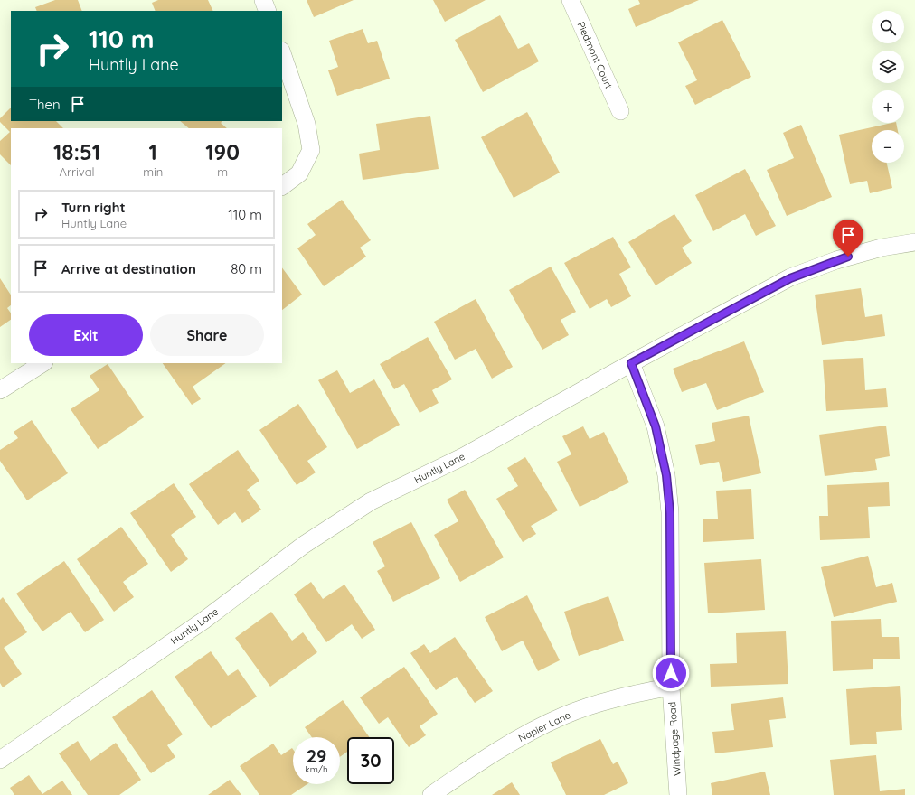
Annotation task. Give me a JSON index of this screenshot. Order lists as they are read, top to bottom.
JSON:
{
  "streets": {
    "street": [
      "Piedmont Court",
      "Huntly Lane",
      "Napier Lane",
      "Windpage Road"
    ]
  },
  "crossings": [
    ["Huntly Lane", "Windpage Road"],
    ["Napier Lane", "Windpage Road"]
  ],
  "page": {
    "map_buttons": ["+", "−"],
    "turn": ["110 m", "Huntly Lane"],
    "then": "Then",
    "eta": [
      "18:51",
      "Arrival",
      "1",
      "min",
      "190",
      "m"
    ],
    "list": [
      {
        "name": "Turn right",
        "note": "Huntly Lane",
        "value": "110 m"
      },
      {
        "name": "Arrive at destination",
        "value": "80 m"
      }
    ],
    "buttons": ["Exit", "Share"],
    "speed": "29 km/h",
    "limit": "30"
  }
}
